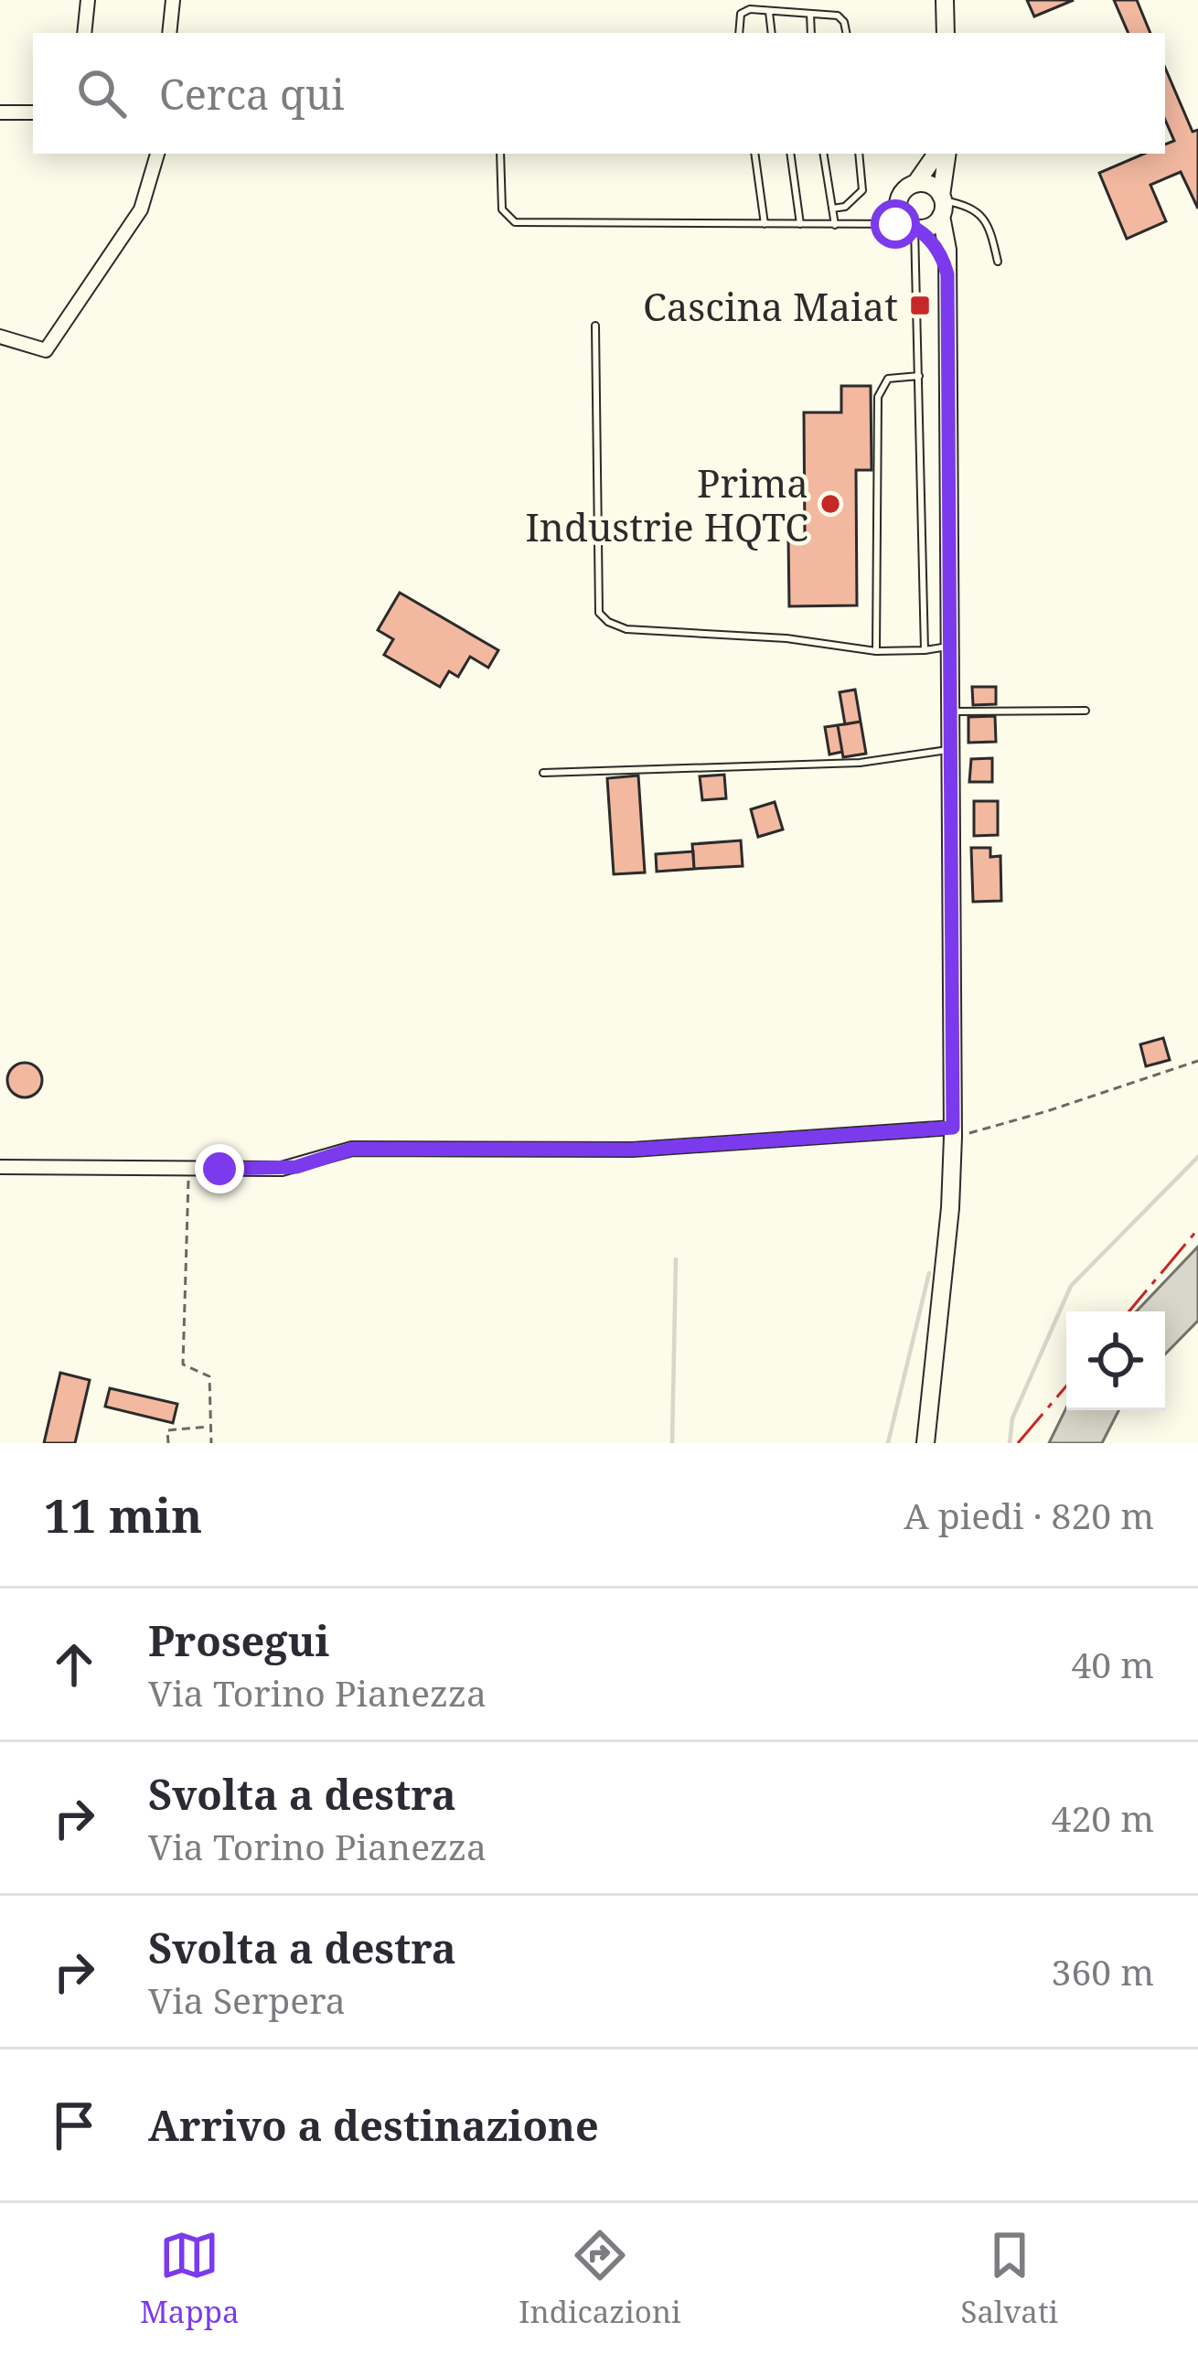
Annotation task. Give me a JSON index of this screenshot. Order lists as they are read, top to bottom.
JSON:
{
  "places": {
    "transit": ["Cascina Maiat"],
    "other": ["Prima Industrie HQTC"]
  },
  "page": {
    "search": "Cerca qui",
    "heading": ["11 min", "A piedi · 820 m"],
    "list": [
      ["Prosegui", "Via Torino Pianezza", "40 m"],
      ["Svolta a destra", "Via Torino Pianezza", "420 m"],
      ["Svolta a destra", "Via Serpera", "360 m"],
      "Arrivo a destinazione"
    ],
    "nav": ["Mappa", "Indicazioni", "Salvati"]
  }
}
